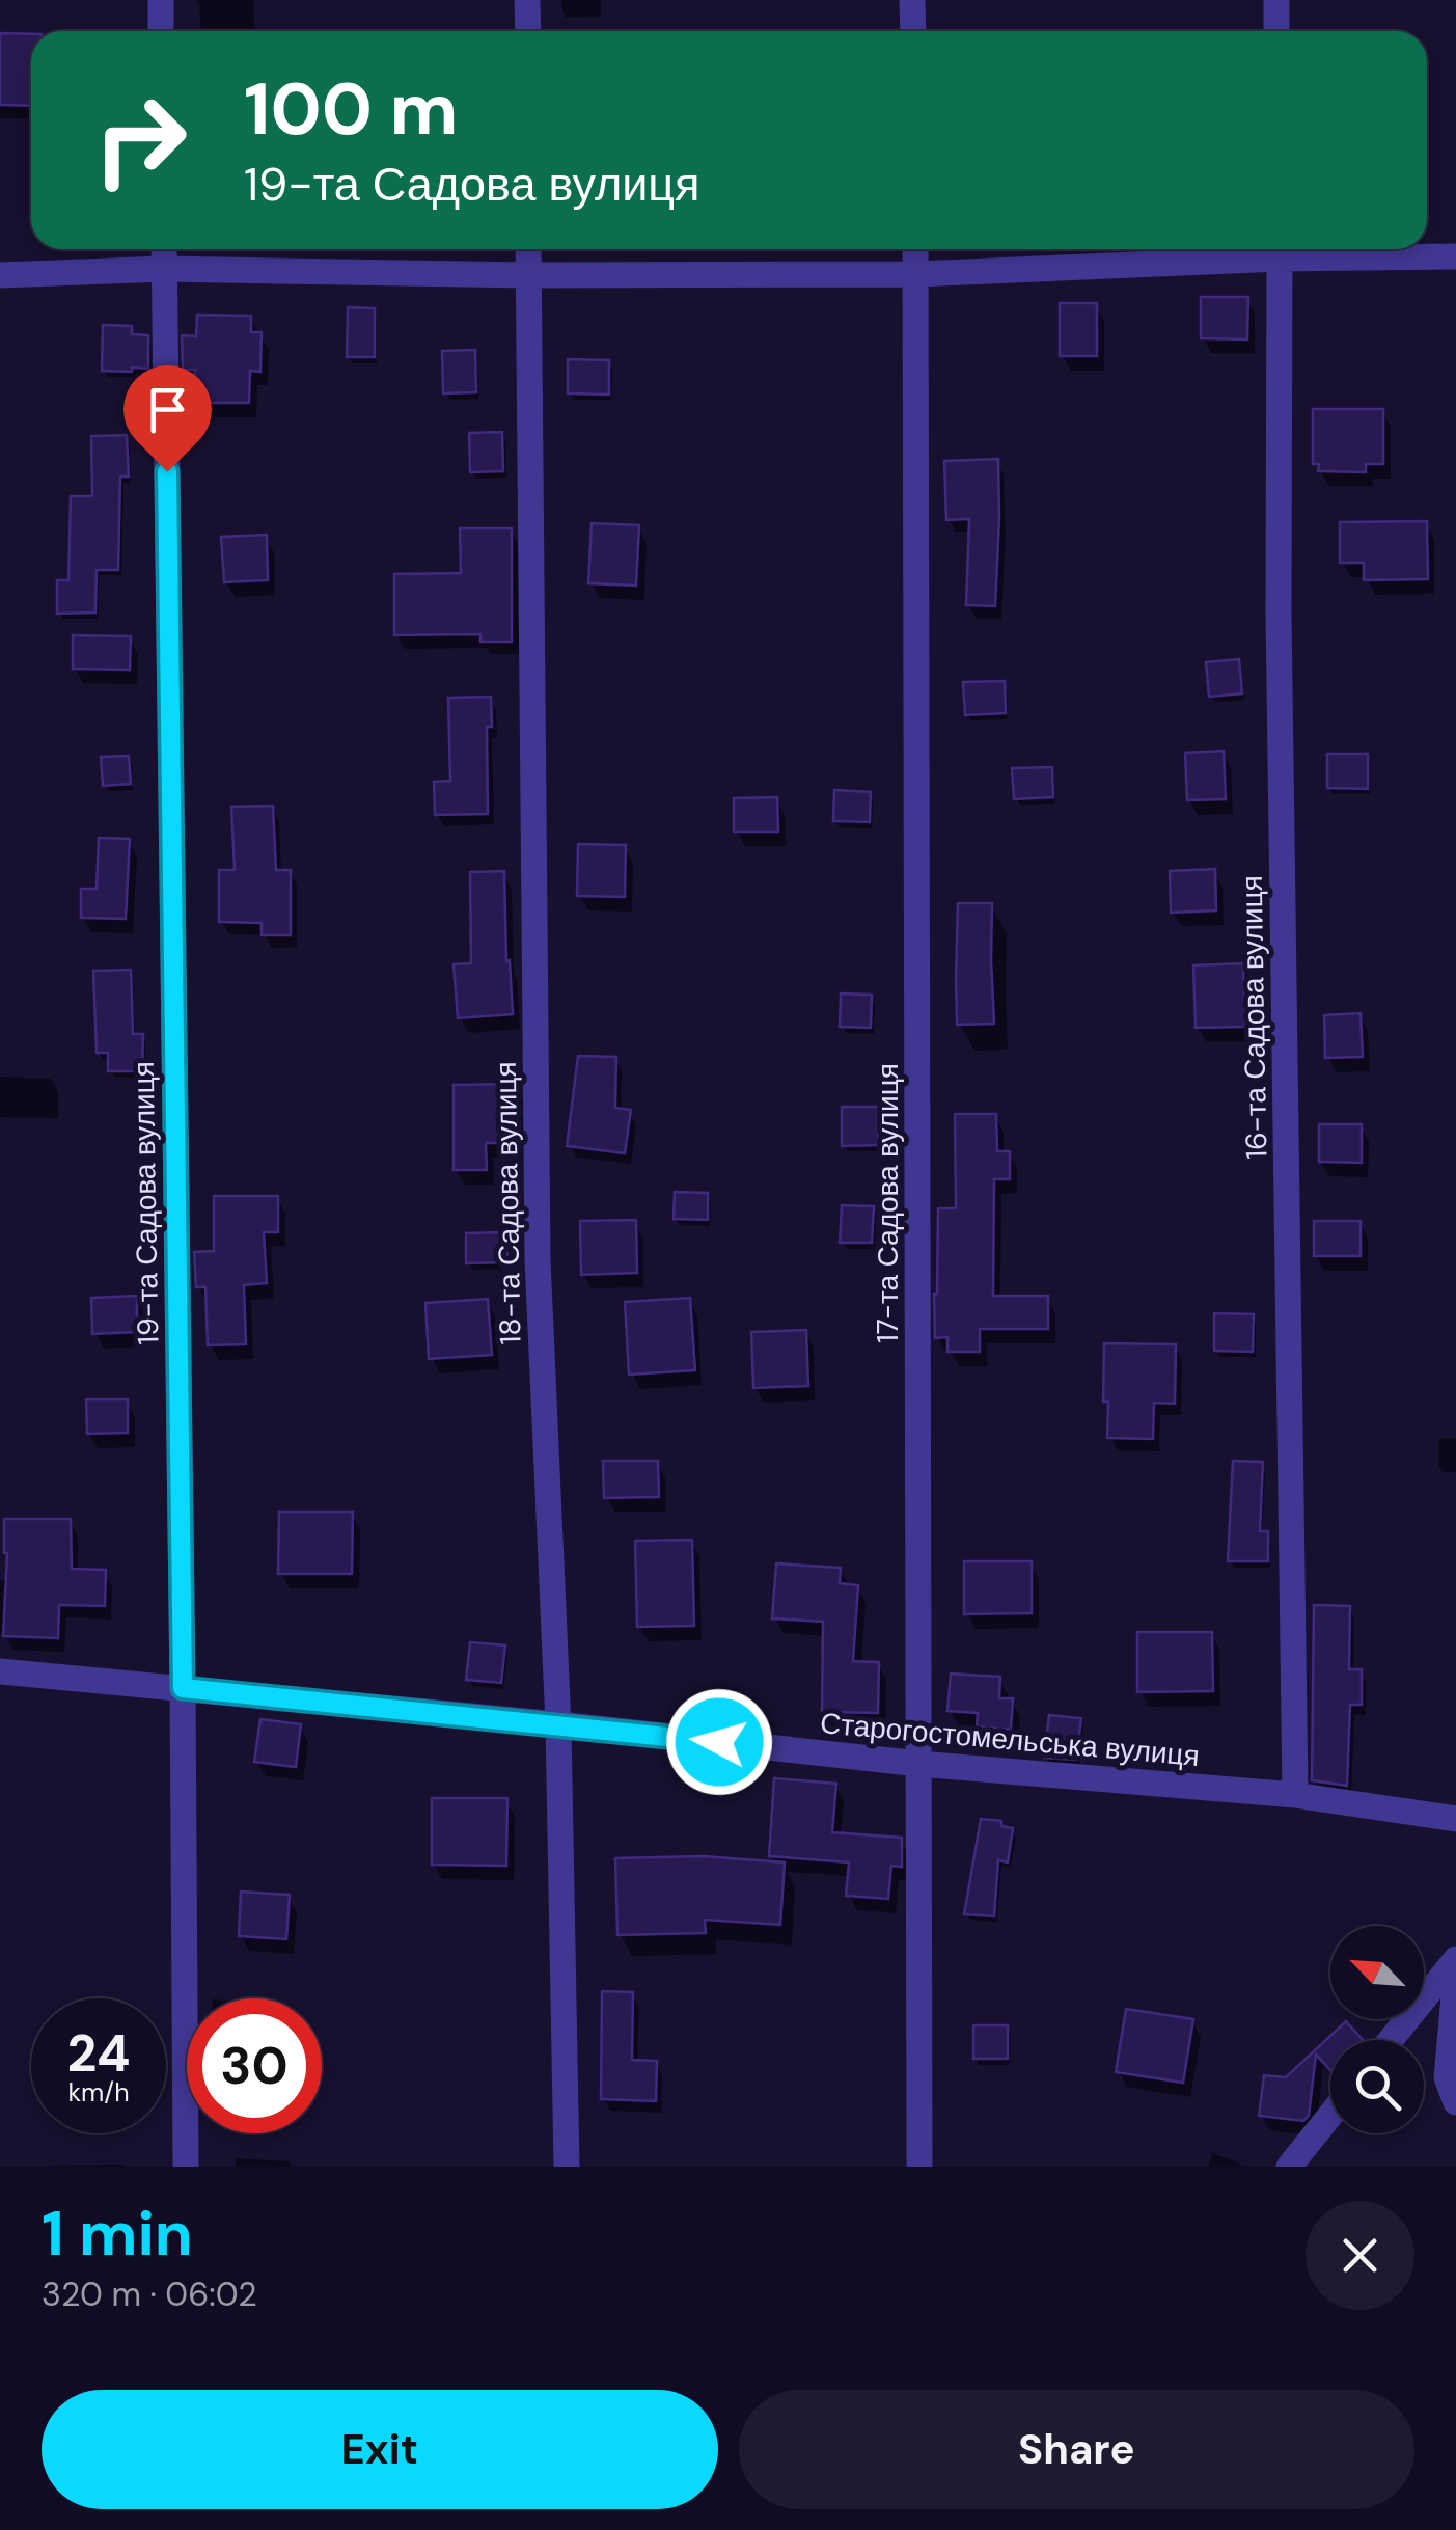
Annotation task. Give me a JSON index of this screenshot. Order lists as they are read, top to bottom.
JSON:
{
  "streets": {
    "street": [
      "16-та Садова вулиця",
      "19-та Садова вулиця",
      "18-та Садова вулиця",
      "17-та Садова вулиця",
      "Старогостомельська вулиця"
    ]
  },
  "crossings": [
    ["16-та Садова вулиця", "Старогостомельська вулиця"],
    ["19-та Садова вулиця", "Старогостомельська вулиця"],
    ["18-та Садова вулиця", "Старогостомельська вулиця"],
    ["17-та Садова вулиця", "Старогостомельська вулиця"]
  ],
  "north": "top left",
  "page": {
    "turn": ["100 m", "19-та Садова вулиця"],
    "speed": "24 km/h",
    "limit": "30",
    "heading": ["1 min", "320 m · 06:02"],
    "buttons": ["Exit", "Share"]
  }
}
